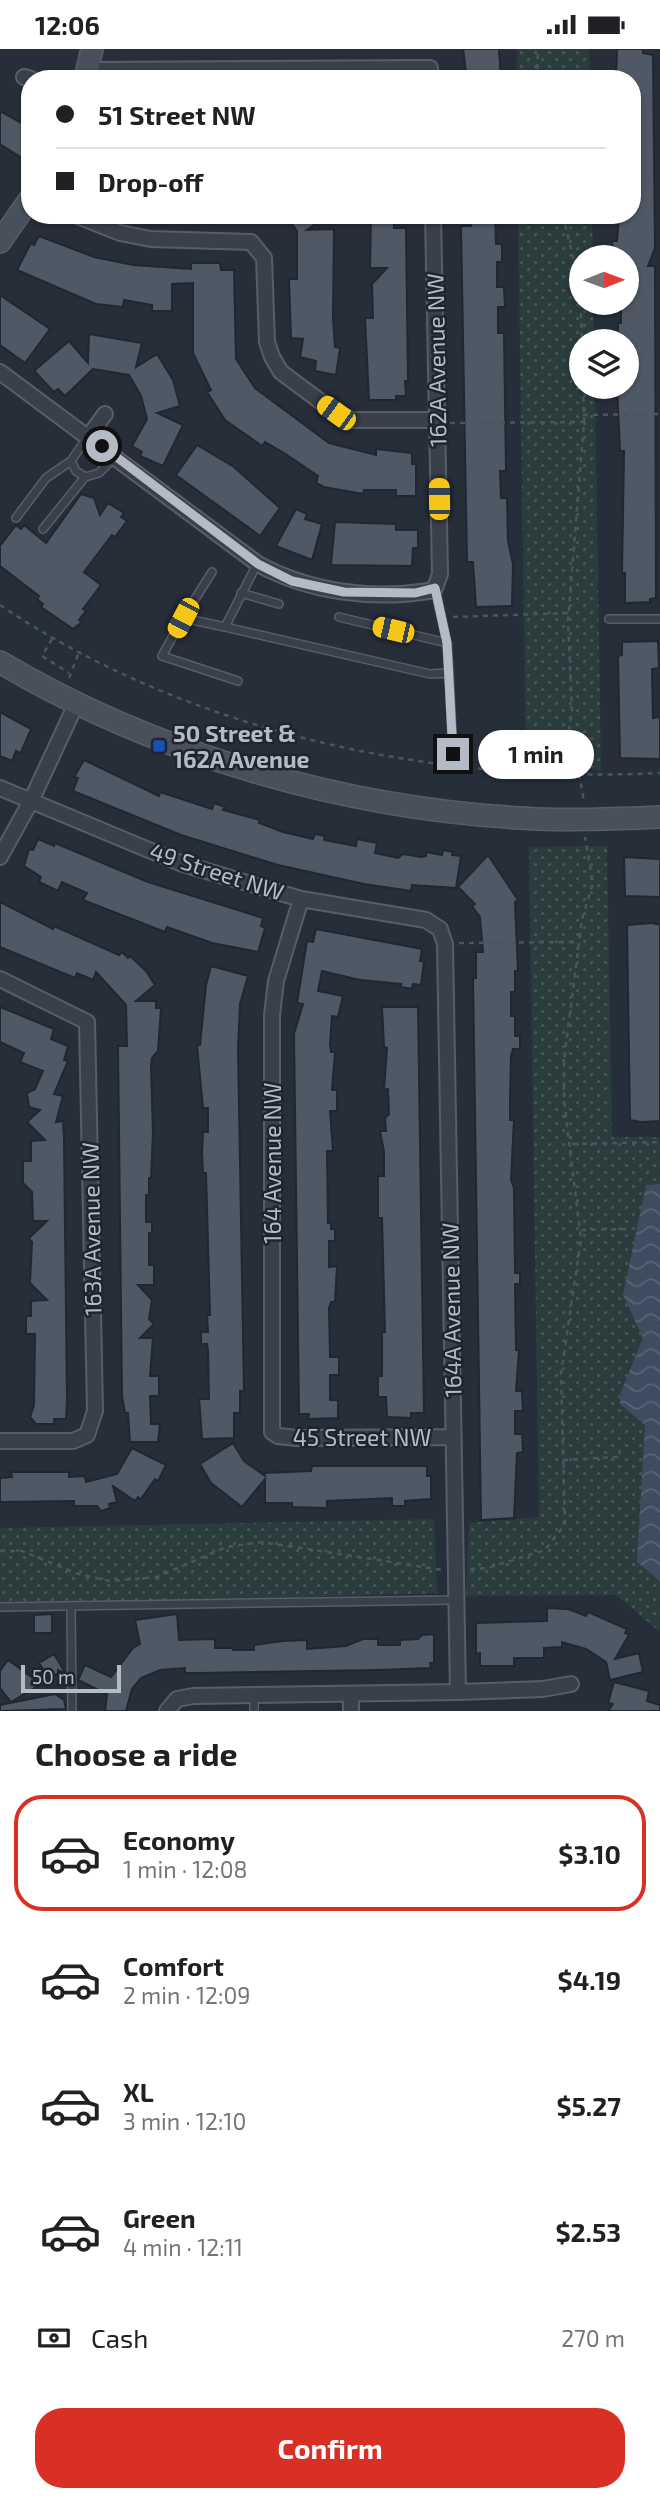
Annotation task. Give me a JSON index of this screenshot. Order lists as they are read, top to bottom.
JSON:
{
  "streets": {
    "street": [
      "162A Avenue NW",
      "49 Street NW",
      "164 Avenue NW",
      "163A Avenue NW",
      "164A Avenue NW",
      "45 Street NW"
    ]
  },
  "crossings": [
    ["49 Street NW", "164 Avenue NW"],
    ["49 Street NW", "164A Avenue NW"],
    ["164 Avenue NW", "45 Street NW"],
    ["164A Avenue NW", "45 Street NW"]
  ],
  "places": {
    "transit": ["50 Street & 162A Avenue"]
  },
  "scale_bar": "50 m",
  "north": "right",
  "page": {
    "status": "12:06",
    "banner": ["51 Street NW", "Drop-off"],
    "bubble": "1 min",
    "scale": "50 m",
    "heading": "Choose a ride",
    "list": [
      {
        "name": "Economy",
        "note": "1 min · 12:08",
        "value": "$3.10"
      },
      {
        "name": "Comfort",
        "note": "2 min · 12:09",
        "value": "$4.19"
      },
      {
        "name": "XL",
        "note": "3 min · 12:10",
        "value": "$5.27"
      },
      {
        "name": "Green",
        "note": "4 min · 12:11",
        "value": "$2.53"
      }
    ],
    "pay": ["Cash", "270 m"],
    "buttons": "Confirm"
  }
}
